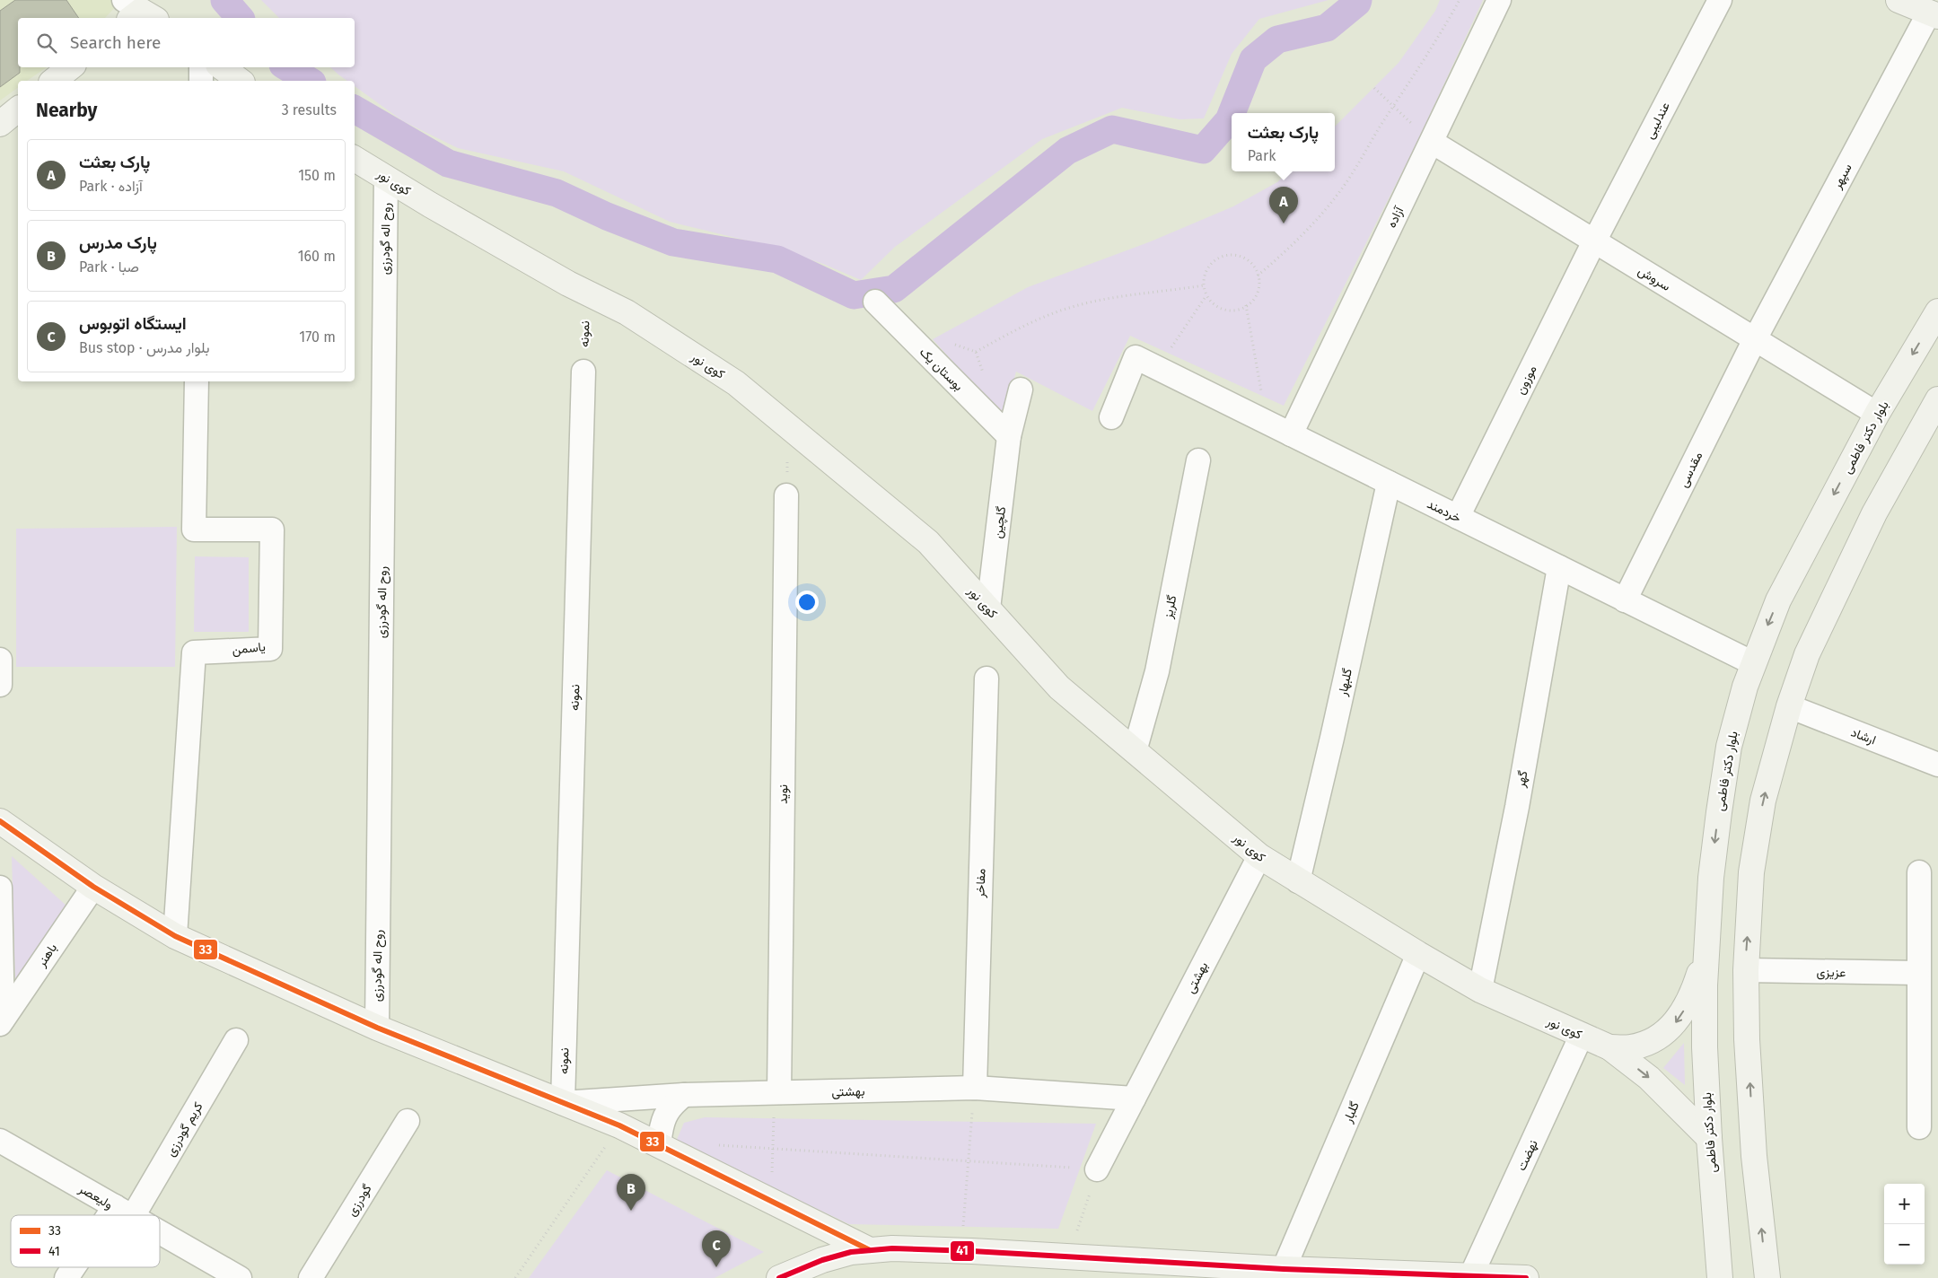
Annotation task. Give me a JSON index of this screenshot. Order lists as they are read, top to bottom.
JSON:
{
  "streets": {
    "street": [
      "عندلیبی",
      "سپهر",
      "کوی نور",
      "آزاده",
      "روح اله گودرزی",
      "سروش",
      "نمونه",
      "بوستان یک",
      "موزون",
      "بلوار دکتر فاطمی",
      "مقدسی",
      "خردمند",
      "گلچین",
      "گلریز",
      "یاسمن",
      "گلبهار",
      "ارشاد",
      "گهر",
      "نوید",
      "مفاخر",
      "باهنر",
      "عزیزی",
      "بهشتی",
      "گلبار",
      "کریم گودرزی",
      "نهضت",
      "ولیعصر",
      "گودرزی"
    ]
  },
  "crossings": [
    ["عندلیبی", "سروش"],
    ["عندلیبی", "موزون"],
    ["سپهر", "سروش"],
    ["سپهر", "مقدسی"],
    ["کوی نور", "روح اله گودرزی"],
    ["کوی نور", "نمونه"],
    ["کوی نور", "بلوار دکتر فاطمی"],
    ["کوی نور", "گلچین"],
    ["کوی نور", "گلریز"],
    ["کوی نور", "گلبهار"],
    ["کوی نور", "گهر"],
    ["کوی نور", "بهشتی"],
    ["کوی نور", "گلبار"],
    ["کوی نور", "نهضت"],
    ["آزاده", "سروش"],
    ["آزاده", "خردمند"],
    ["سروش", "موزون"],
    ["سروش", "بلوار دکتر فاطمی"],
    ["سروش", "مقدسی"],
    ["نمونه", "بهشتی"],
    ["بوستان یک", "گلچین"],
    ["موزون", "خردمند"],
    ["بلوار دکتر فاطمی", "خردمند"],
    ["مقدسی", "خردمند"],
    ["خردمند", "گلبهار"],
    ["خردمند", "گهر"],
    ["نوید", "بهشتی"],
    ["مفاخر", "بهشتی"],
    ["کریم گودرزی", "ولیعصر"]
  ],
  "lines": ["transit line 33", "transit line 41"],
  "legend": ["33", "41"],
  "page": {
    "search": "Search here",
    "heading": ["Nearby", "3 results"],
    "popup": ["پارک بعثت", "Park"],
    "list": [
      {
        "mark": "A",
        "name": "پارک بعثت",
        "note": "Park · آزاده",
        "value": "150 m"
      },
      {
        "mark": "B",
        "name": "پارک مدرس",
        "note": "Park · صبا",
        "value": "160 m"
      },
      {
        "mark": "C",
        "name": "ایستگاه اتوبوس",
        "note": "Bus stop · بلوار مدرس",
        "value": "170 m"
      }
    ],
    "pins": ["A", "B", "C"],
    "map_buttons": ["+", "−"]
  }
}
